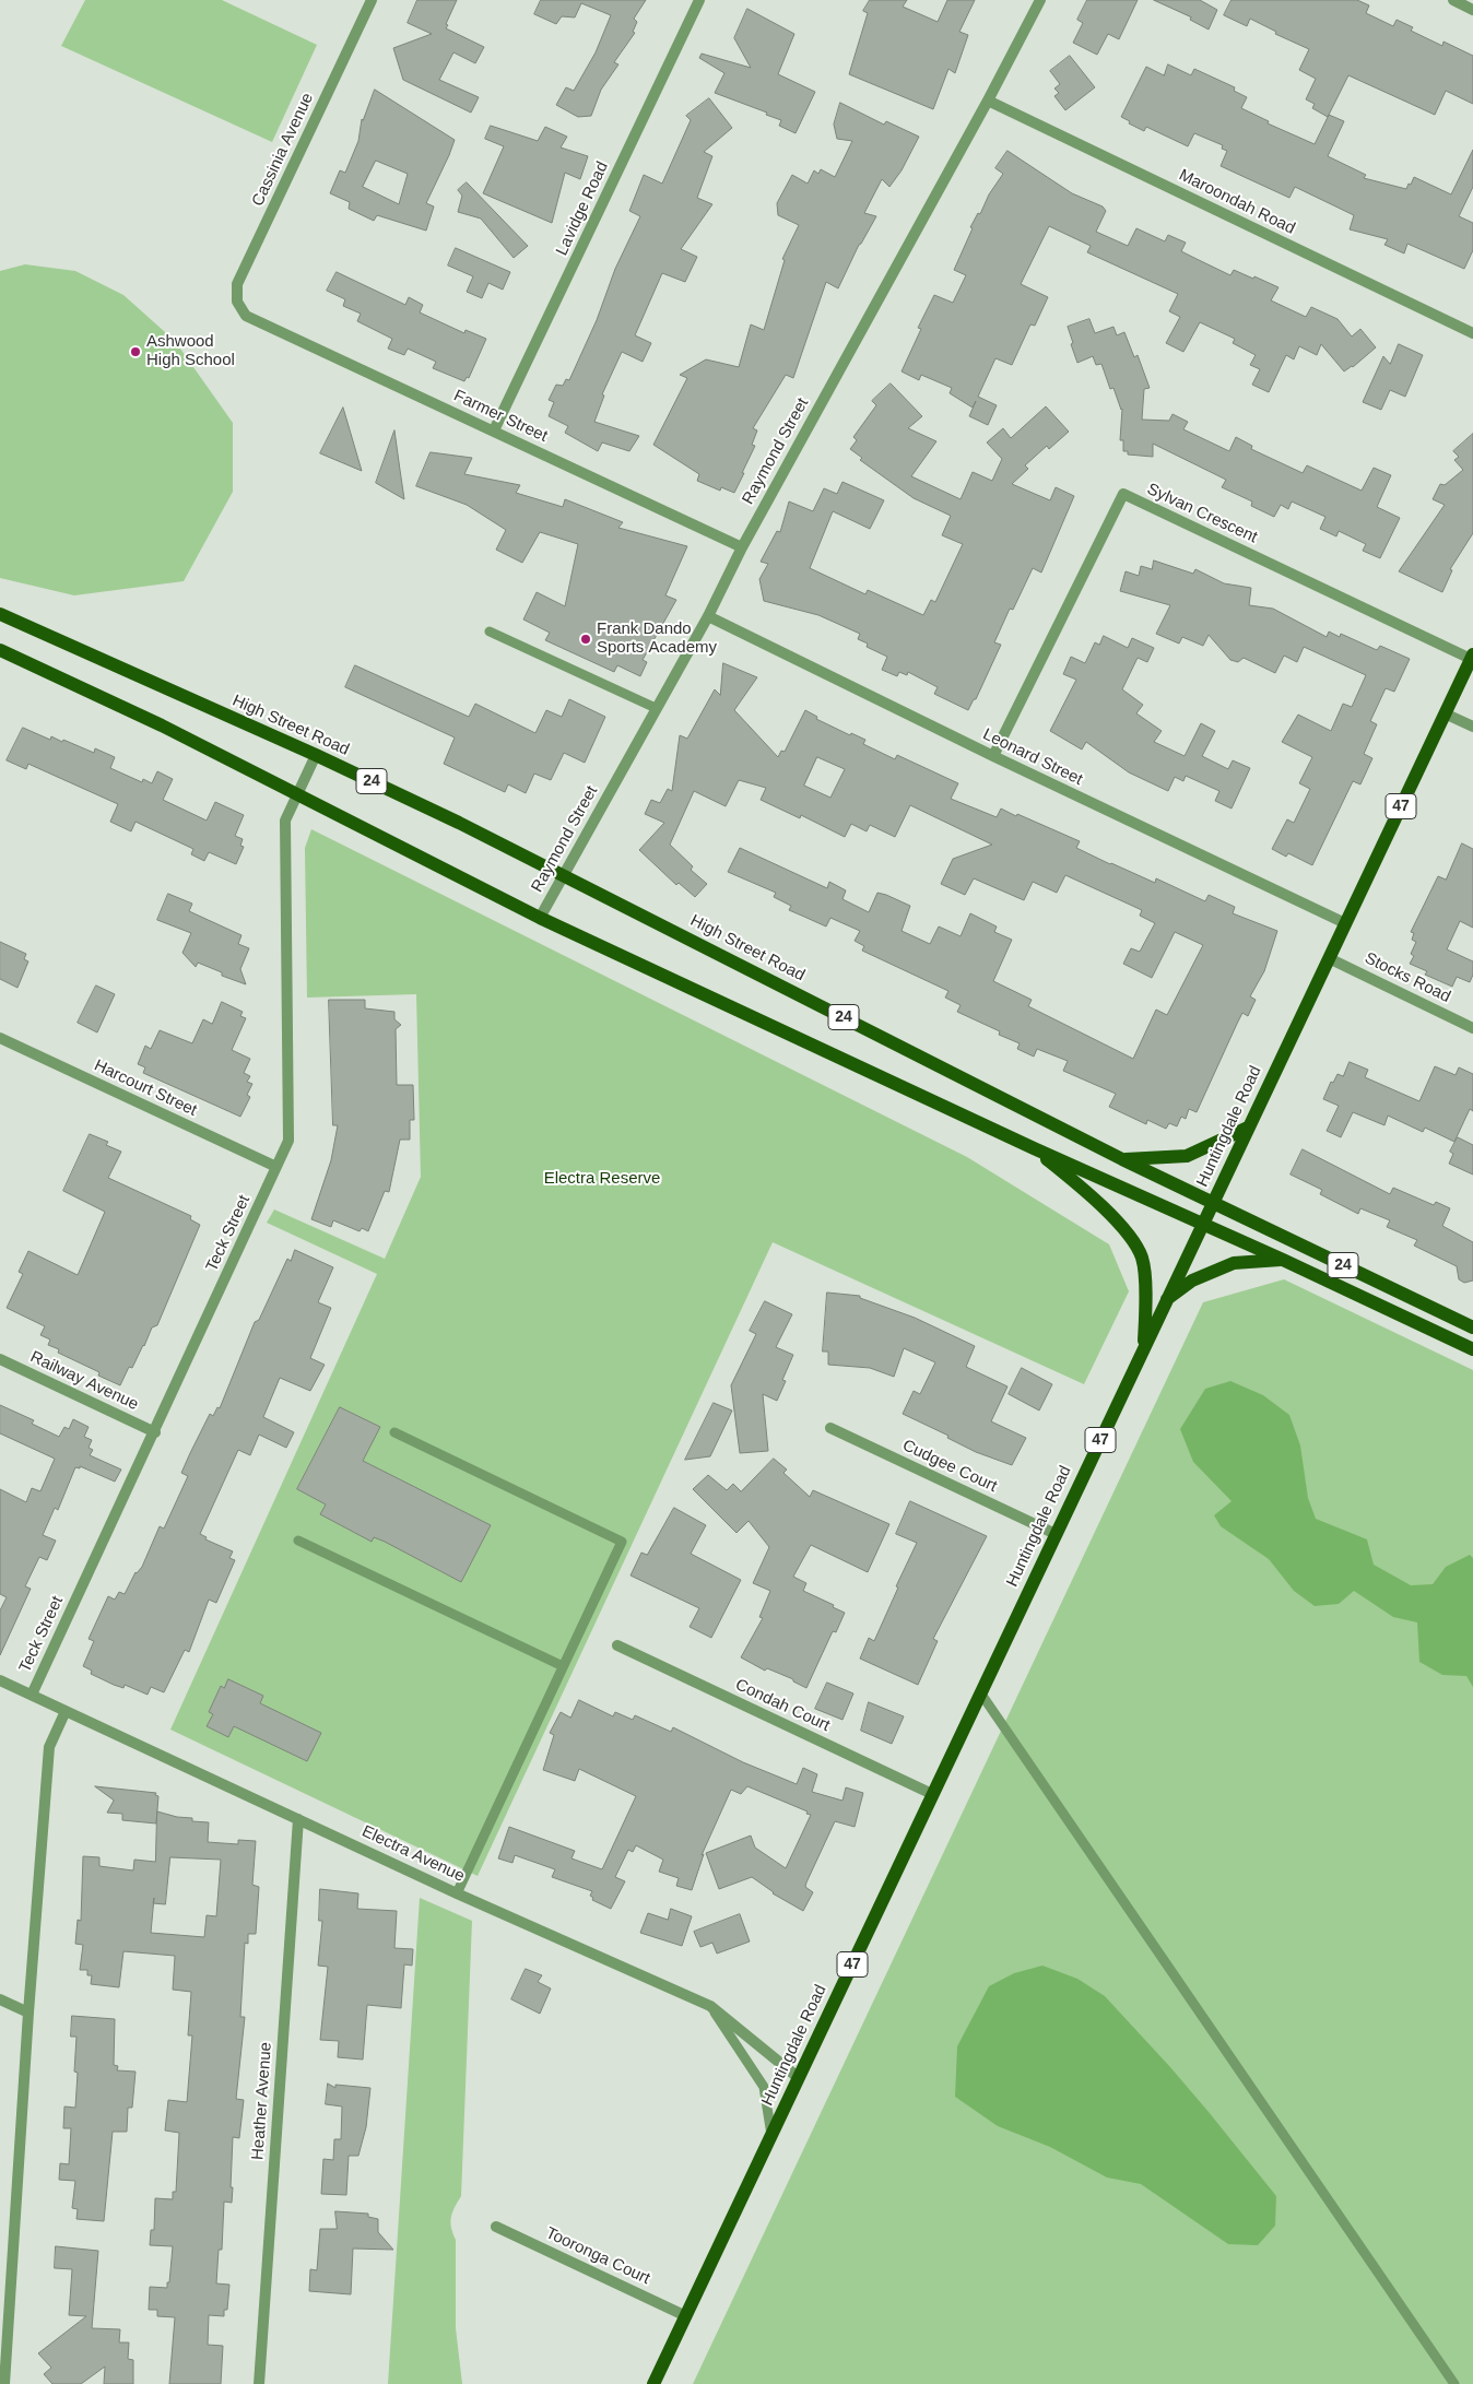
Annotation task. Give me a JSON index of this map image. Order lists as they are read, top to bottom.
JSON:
{
  "streets": {
    "main road": [
      "High Street Road",
      "24",
      "47",
      "Huntingdale Road"
    ],
    "street": [
      "Cassinia Avenue",
      "Maroondah Road",
      "Lavidge Road",
      "Farmer Street",
      "Raymond Street",
      "Sylvan Crescent",
      "Leonard Street",
      "Stocks Road",
      "Harcourt Street",
      "Teck Street",
      "Railway Avenue",
      "Cudgee Court",
      "Condah Court",
      "Electra Avenue",
      "Heather Avenue",
      "Tooronga Court"
    ]
  },
  "crossings": [
    ["Cassinia Avenue", "Farmer Street"],
    ["Maroondah Road", "Raymond Street"],
    ["Lavidge Road", "Farmer Street"],
    ["Farmer Street", "Raymond Street"],
    ["Raymond Street", "High Street Road"],
    ["Raymond Street", "Leonard Street"],
    ["Raymond Street", "24"],
    ["Sylvan Crescent", "Leonard Street"],
    ["Sylvan Crescent", "Huntingdale Road"],
    ["High Street Road", "Huntingdale Road"],
    ["High Street Road", "Teck Street"],
    ["Leonard Street", "Huntingdale Road"],
    ["24", "Huntingdale Road"],
    ["24", "Teck Street"],
    ["Stocks Road", "Huntingdale Road"],
    ["Harcourt Street", "Teck Street"],
    ["Huntingdale Road", "Cudgee Court"],
    ["Huntingdale Road", "Condah Court"],
    ["Huntingdale Road", "Electra Avenue"],
    ["Huntingdale Road", "Tooronga Court"],
    ["Teck Street", "Railway Avenue"],
    ["Teck Street", "Electra Avenue"],
    ["Electra Avenue", "Heather Avenue"]
  ],
  "parks": ["Electra Reserve"],
  "places": ["Ashwood High School", "Frank Dando Sports Academy"]
}
